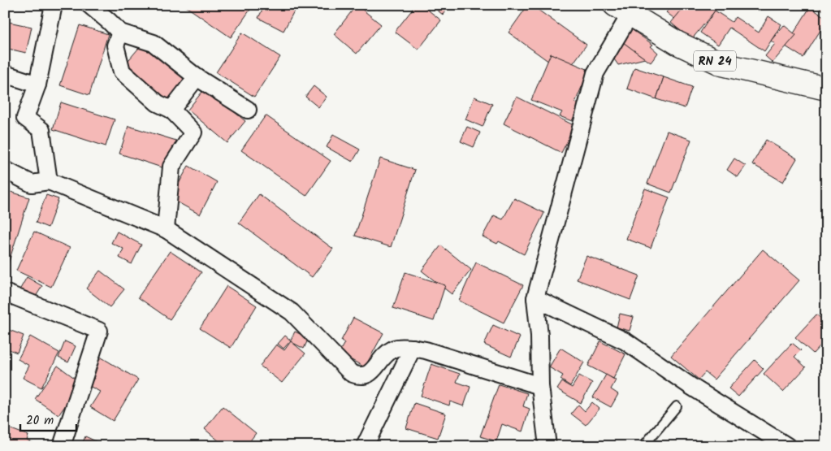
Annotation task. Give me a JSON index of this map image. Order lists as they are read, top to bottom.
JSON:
{
  "streets": {
    "main road": ["RN 24"]
  },
  "scale_bar": "20 m"
}
